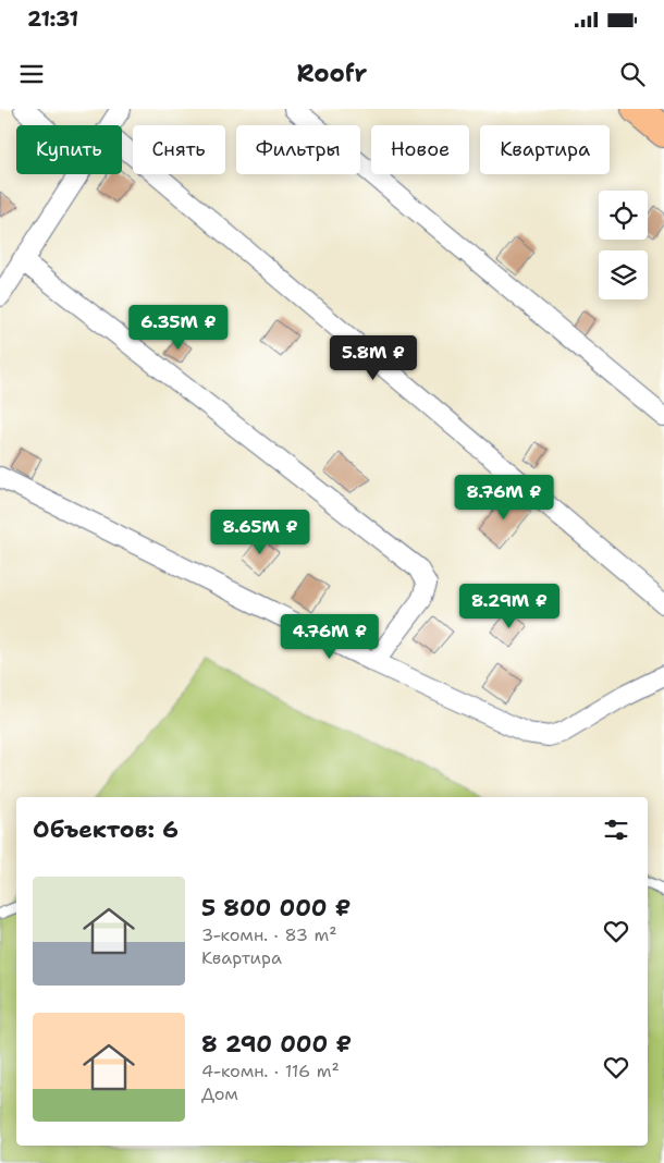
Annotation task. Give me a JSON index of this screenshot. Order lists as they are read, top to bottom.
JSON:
{
  "page": {
    "status": "21:31",
    "header": "Roofr",
    "chip": [
      "Купить",
      "Снять",
      "Фильтры",
      "Новое",
      "Квартира"
    ],
    "price": [
      "6.35M ₽",
      "5.8M ₽",
      "8.76M ₽",
      "8.65M ₽",
      "8.29M ₽",
      "4.76M ₽"
    ],
    "heading": "Объектов: 6",
    "list": [
      {
        "name": "5 800 000 ₽",
        "note": "3-комн. · 83 m² · Квартира"
      },
      {
        "name": "8 290 000 ₽",
        "note": "4-комн. · 116 m² · Дом"
      }
    ]
  }
}
